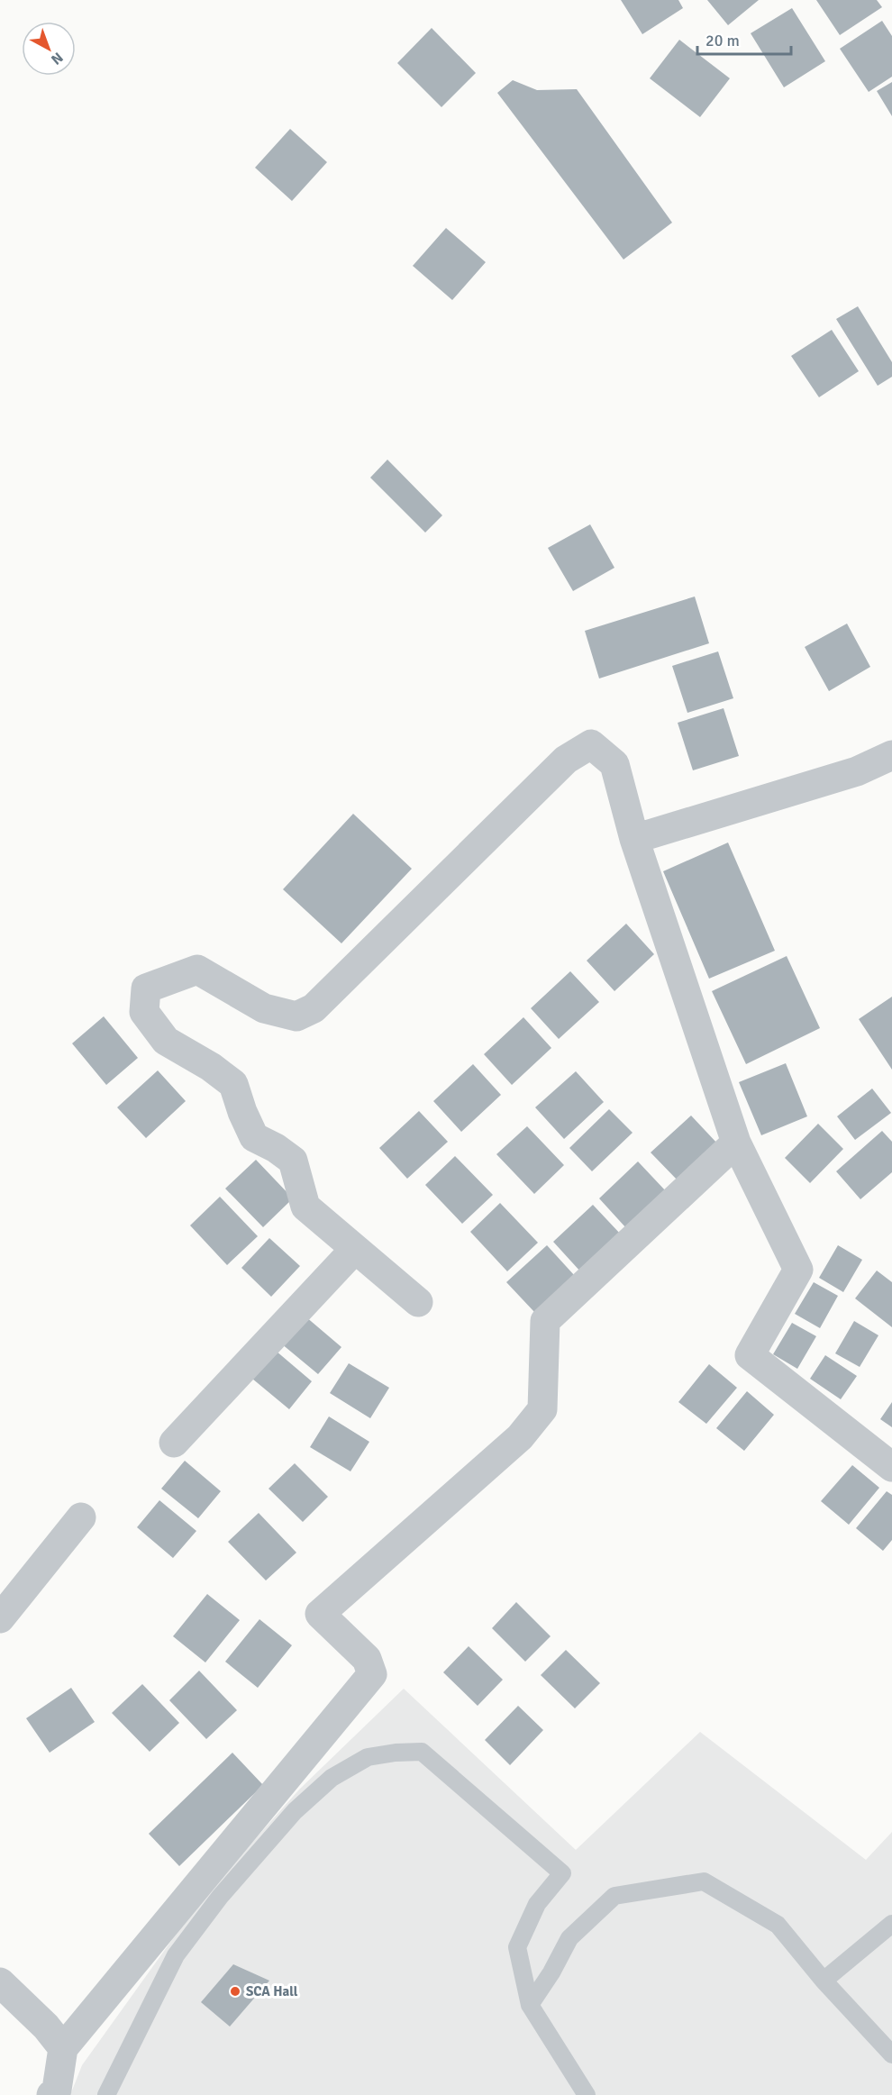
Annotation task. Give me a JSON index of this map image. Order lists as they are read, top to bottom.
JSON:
{
  "places": ["SCA Hall"],
  "scale_bar": "20 m",
  "north": "bottom right"
}
